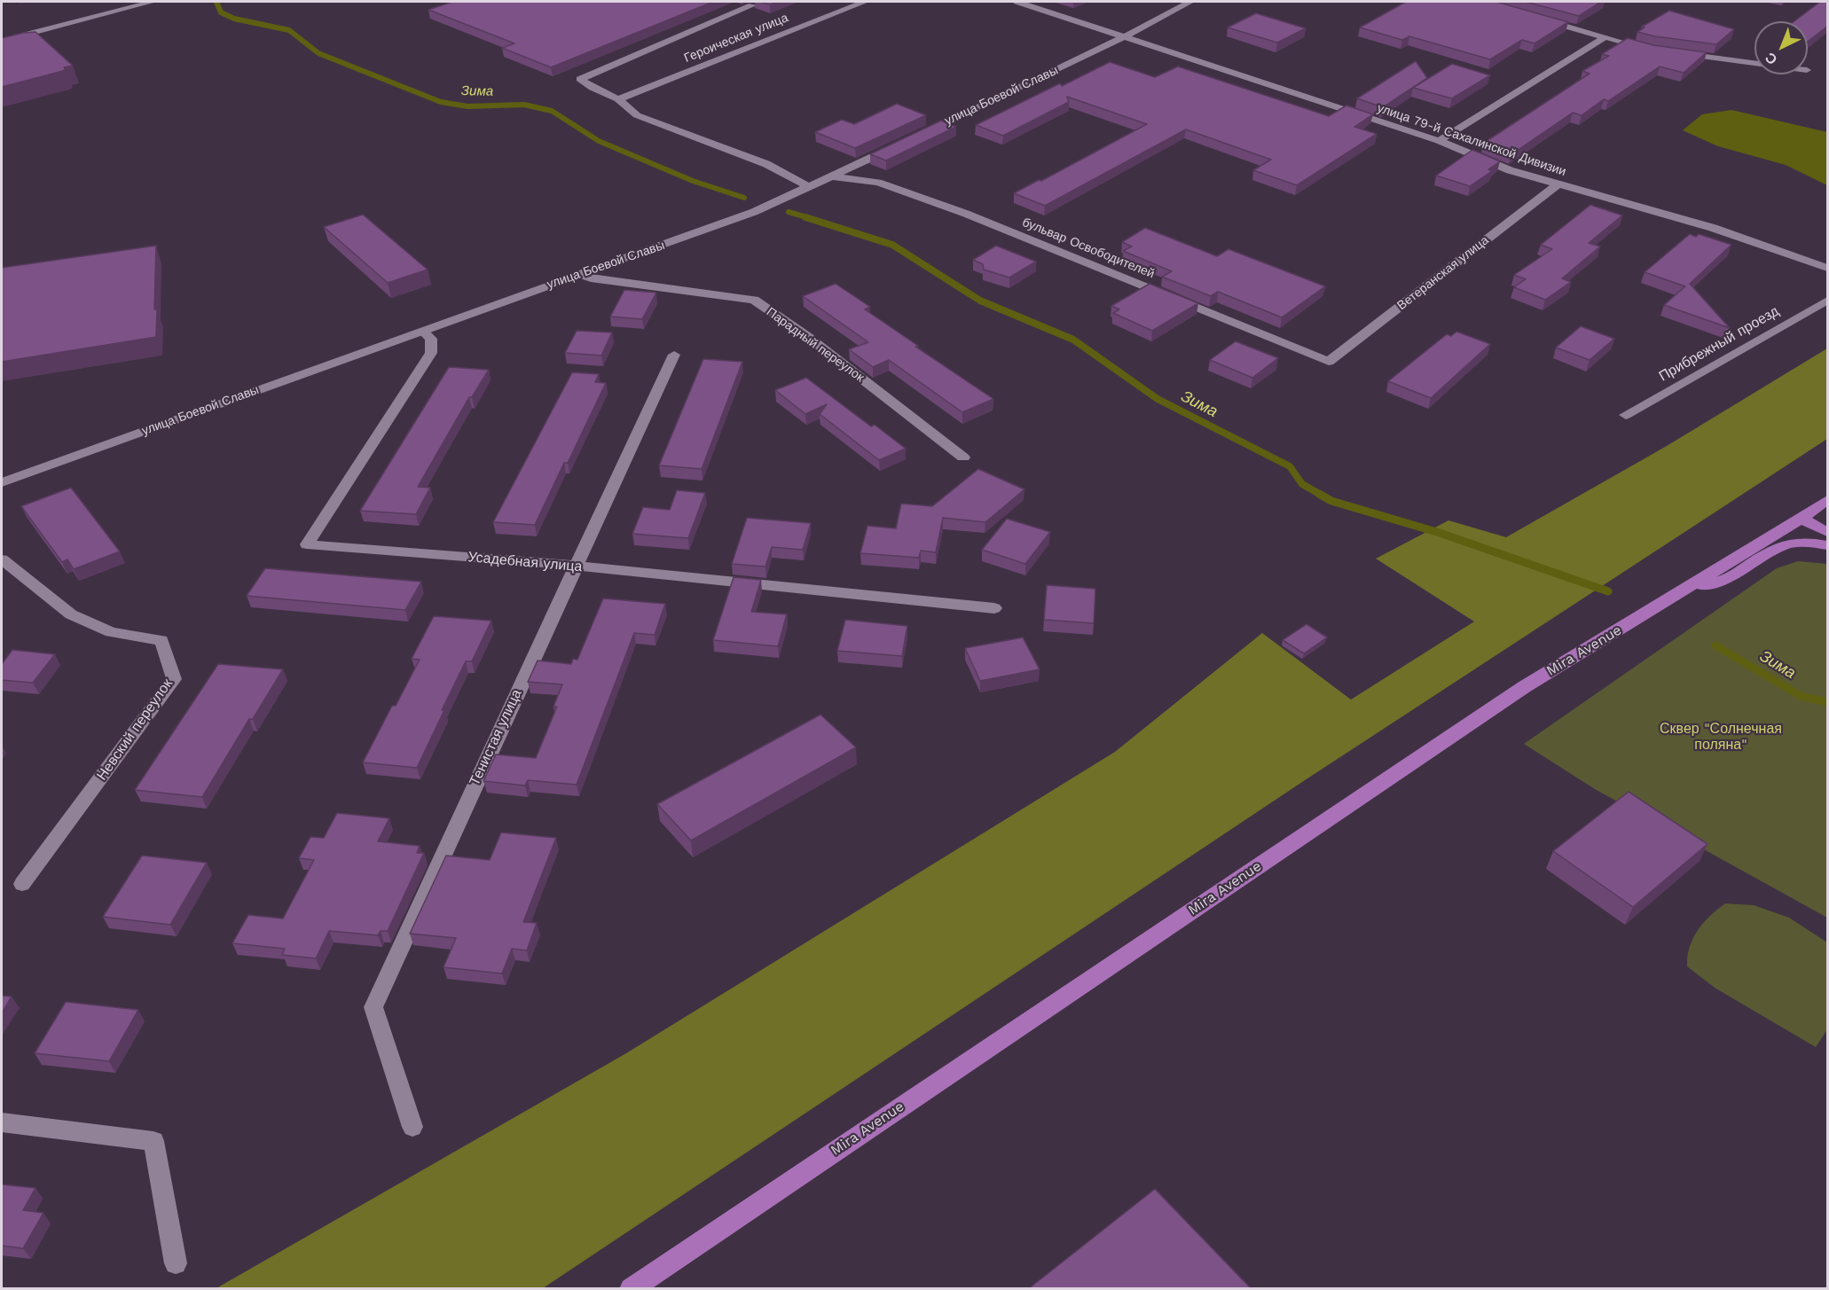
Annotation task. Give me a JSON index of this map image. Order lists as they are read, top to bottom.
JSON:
{
  "streets": {
    "main road": ["Mira Avenue"],
    "street": [
      "Героическая улица",
      "улица Боевой Славы",
      "улица 79-й Сахалинской Дивизии",
      "бульвар Освободителей",
      "Ветеранская улица",
      "Прибрежный проезд",
      "Парадный переулок",
      "Усадебная улица",
      "Невский переулок",
      "Тенистая улица"
    ]
  },
  "crossings": [
    ["улица Боевой Славы", "улица 79-й Сахалинской Дивизии"],
    ["улица Боевой Славы", "бульвар Освободителей"],
    ["улица Боевой Славы", "Парадный переулок"],
    ["улица Боевой Славы", "Усадебная улица"],
    ["улица 79-й Сахалинской Дивизии", "Ветеранская улица"],
    ["бульвар Освободителей", "Ветеранская улица"],
    ["Усадебная улица", "Тенистая улица"]
  ],
  "water": ["Зима"],
  "parks": ["Сквер \"Солнечная поляна\""],
  "north": "bottom left"
}
